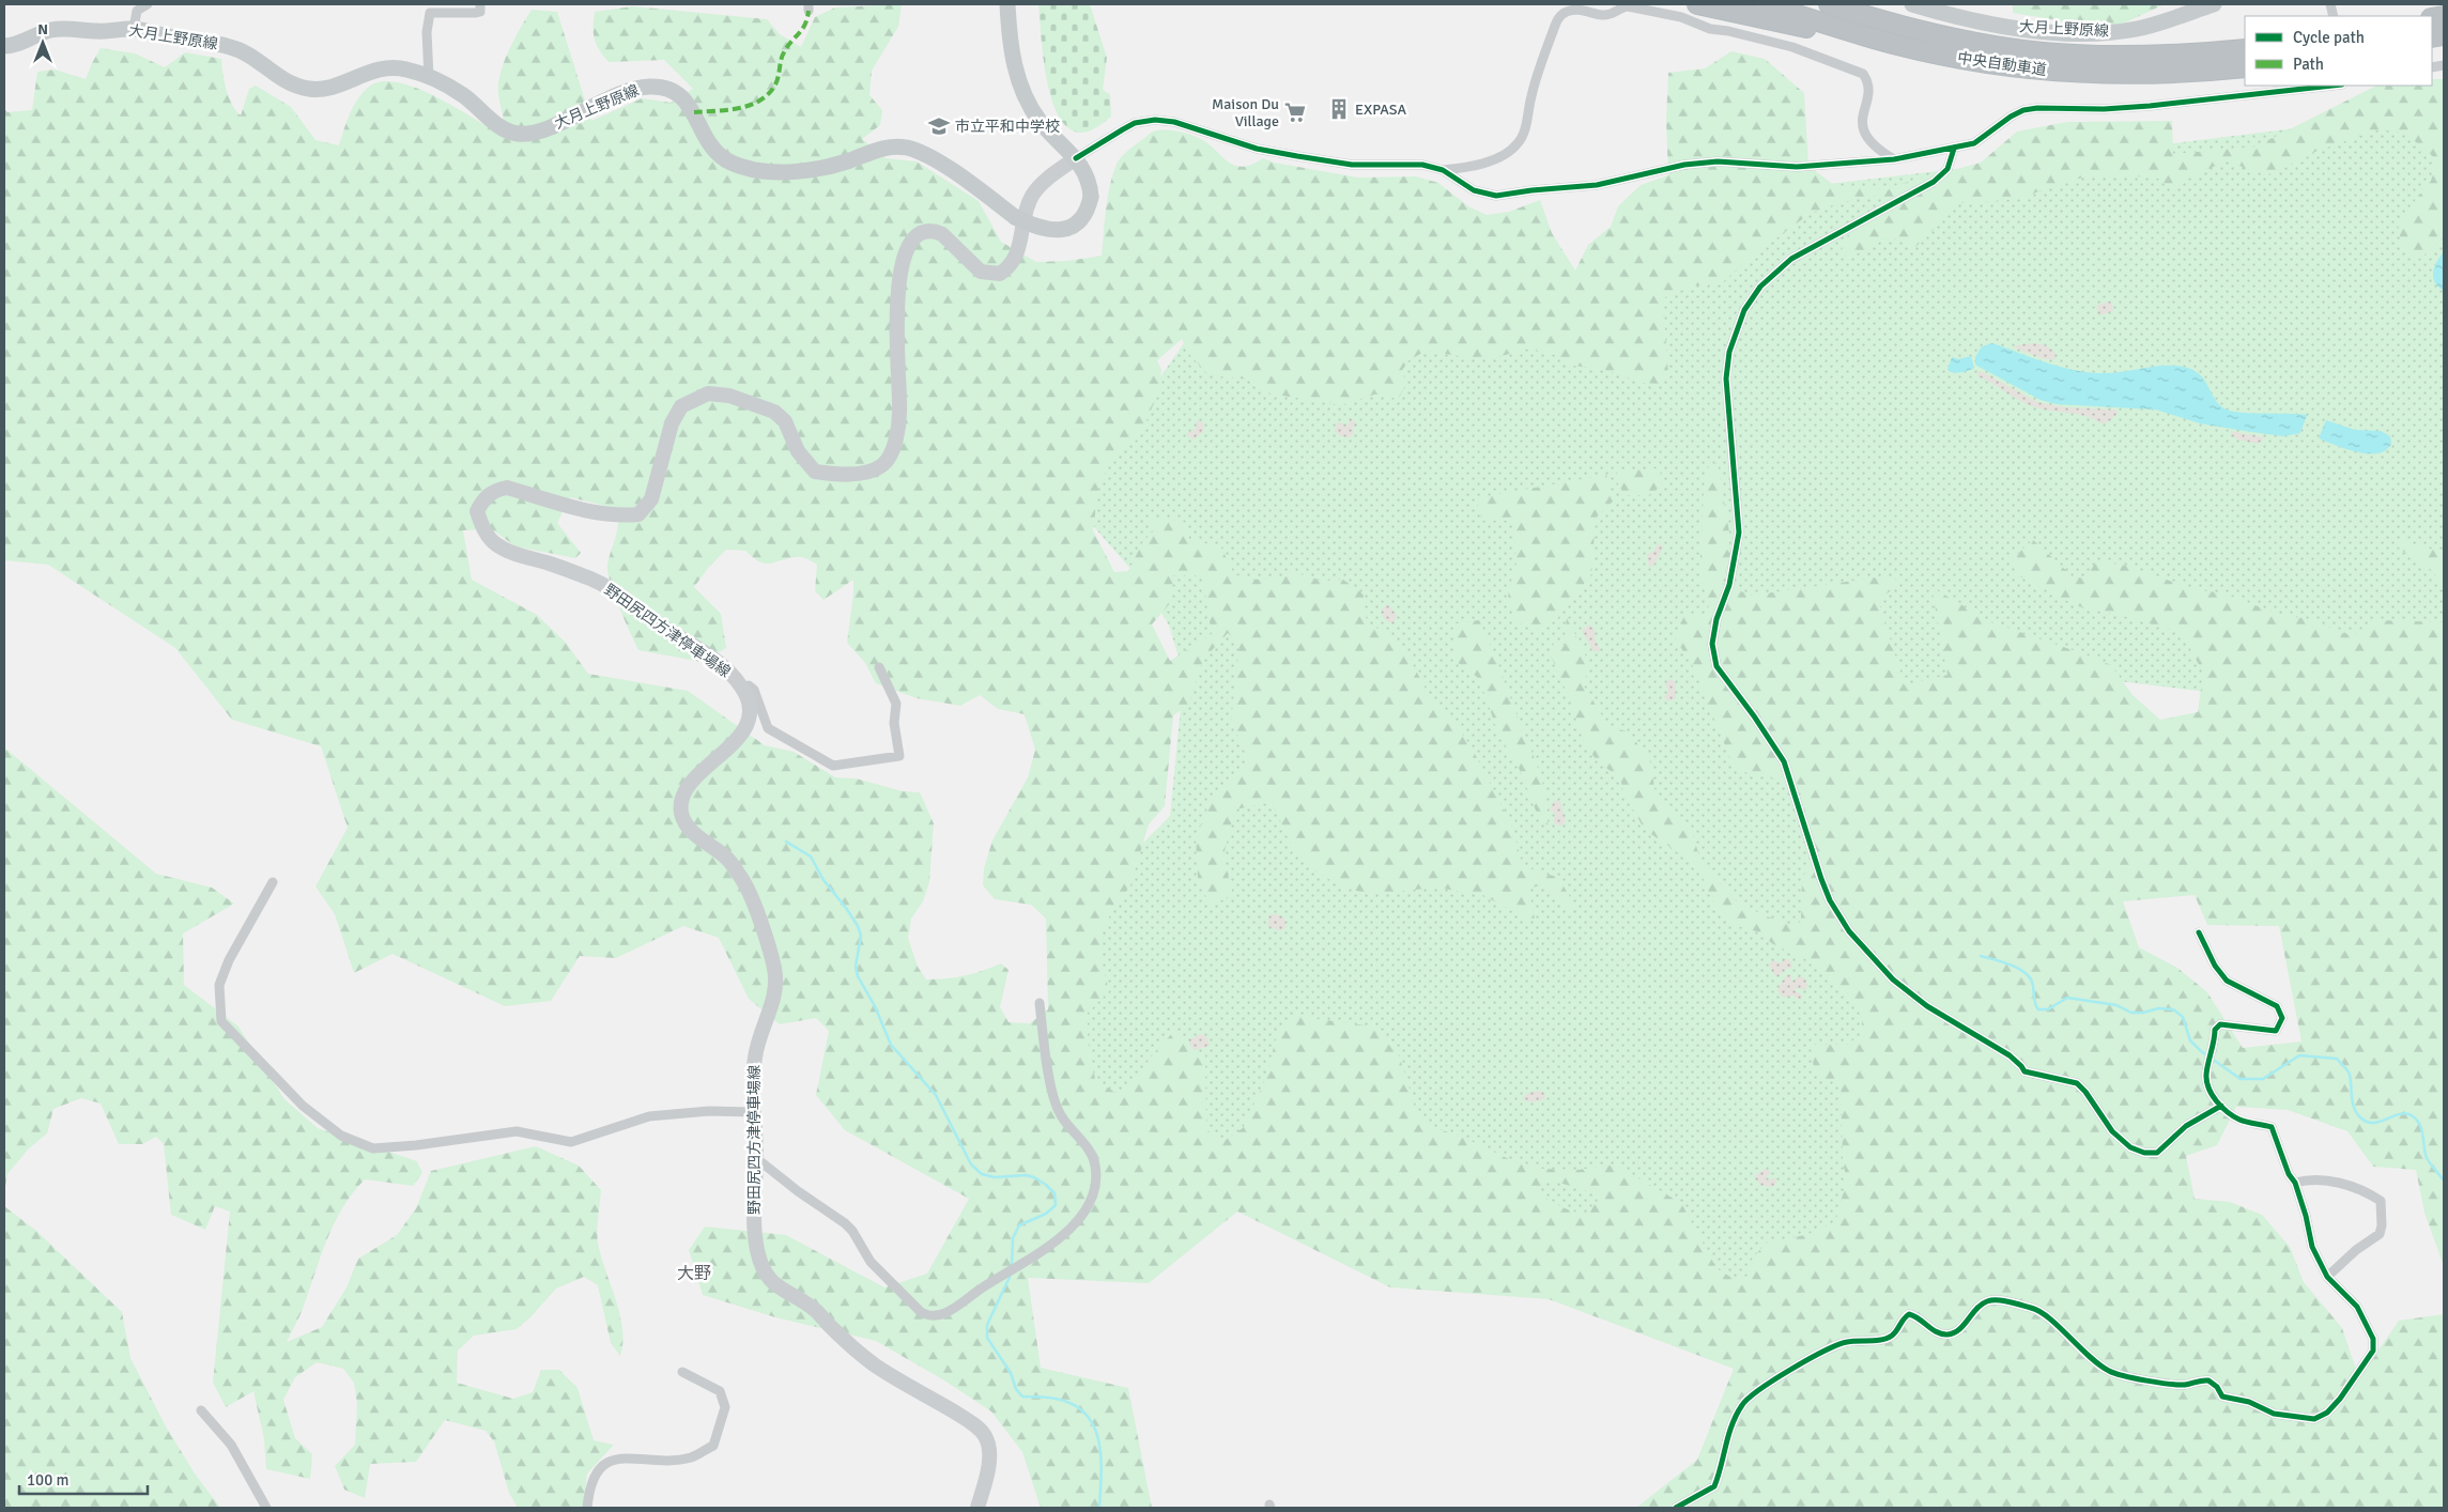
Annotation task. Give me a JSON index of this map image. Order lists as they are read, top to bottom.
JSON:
{
  "streets": {
    "highway": ["中央自動車道"],
    "main road": ["大月上野原線", "野田尻四方津停車場線"]
  },
  "crossings": [
    ["大月上野原線", "野田尻四方津停車場線"]
  ],
  "districts": ["大野"],
  "places": {
    "building": ["EXPASA"],
    "supermarket": ["Maison Du Village"],
    "school or university": ["市立平和中学校"]
  },
  "legend": ["Cycle path", "Path"],
  "scale_bar": "100 m",
  "north": "top"
}
